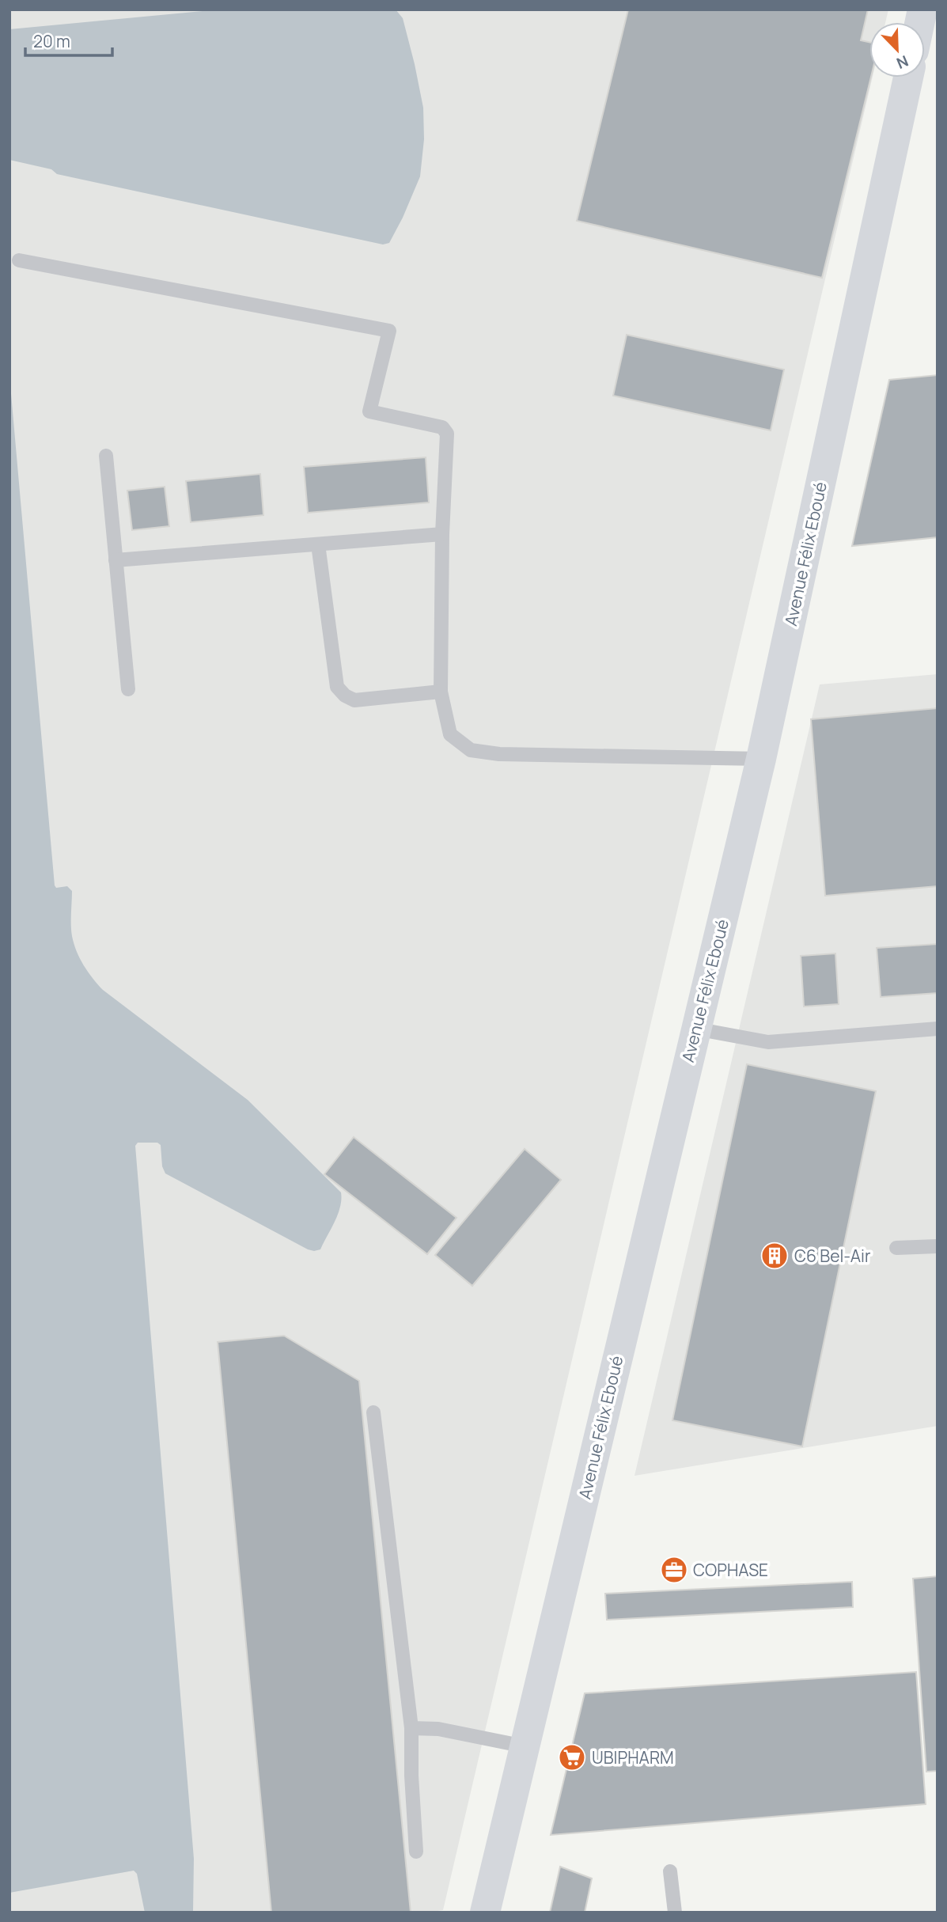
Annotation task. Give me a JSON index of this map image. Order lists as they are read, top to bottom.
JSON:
{
  "streets": {
    "street": ["Avenue Félix Eboué"]
  },
  "places": {
    "building": ["C6 Bel-Air"],
    "office": ["COPHASE"],
    "supermarket": ["UBIPHARM"]
  },
  "scale_bar": "20 m",
  "north": "bottom right"
}
